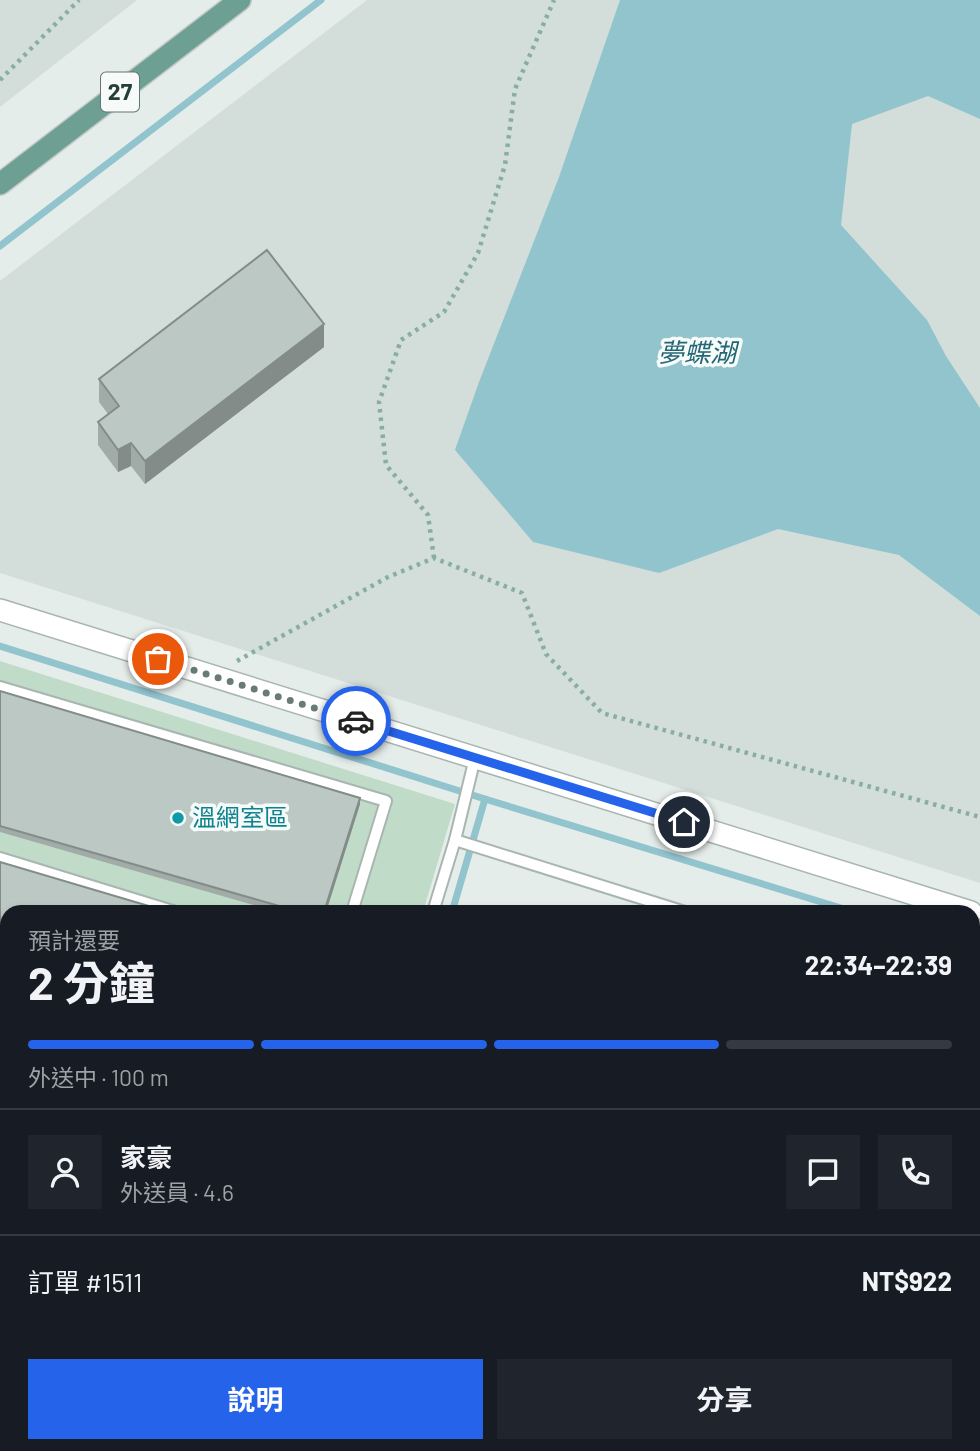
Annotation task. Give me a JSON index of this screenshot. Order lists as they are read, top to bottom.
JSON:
{
  "streets": {
    "main road": ["27"]
  },
  "water": ["夢蝶湖"],
  "places": ["溫網室區"],
  "page": {
    "heading": ["2 分鐘", "預計還要", "22:34–22:39"],
    "panel": [
      "家豪",
      "外送員 · 4.6",
      "訂單 #1511",
      "NT$922"
    ],
    "bar": "外送中 · 100 m",
    "buttons": ["說明", "分享"]
  }
}
